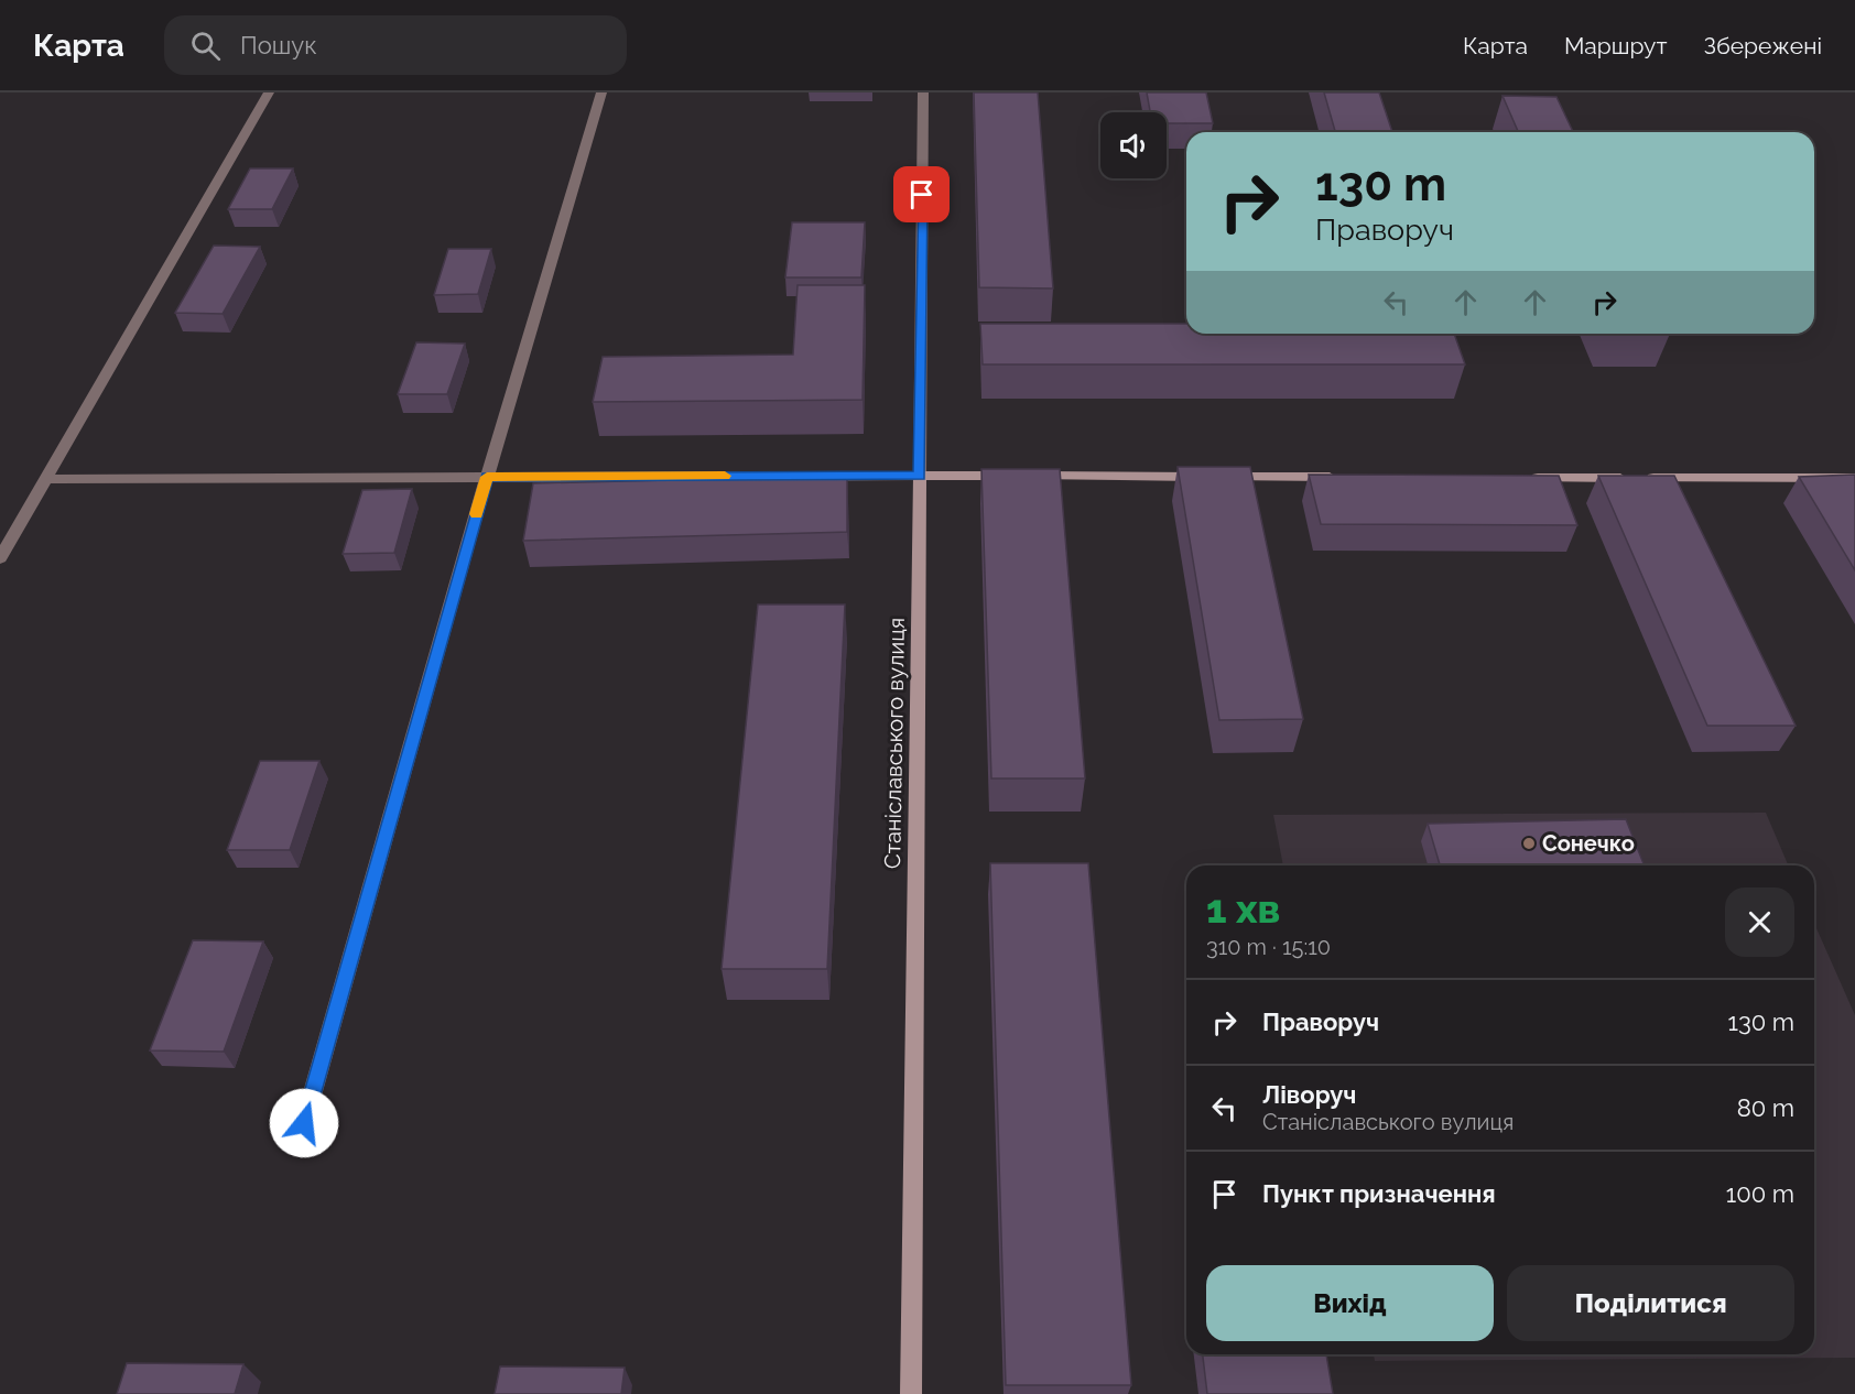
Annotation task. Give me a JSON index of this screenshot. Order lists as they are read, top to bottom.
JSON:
{
  "streets": {
    "street": ["Станіславського вулиця"]
  },
  "places": ["Сонечко"],
  "page": {
    "header": "Карта",
    "search": "Пошук",
    "nav": ["Карта", "Маршрут", "Збережені"],
    "turn": ["130 m", "Праворуч"],
    "heading": ["1 хв", "310 m · 15:10"],
    "list": [
      {
        "name": "Праворуч",
        "value": "130 m"
      },
      {
        "name": "Ліворуч",
        "note": "Станіславського вулиця",
        "value": "80 m"
      },
      {
        "name": "Пункт призначення",
        "value": "100 m"
      }
    ],
    "buttons": ["Вихід", "Поділитися"]
  }
}
